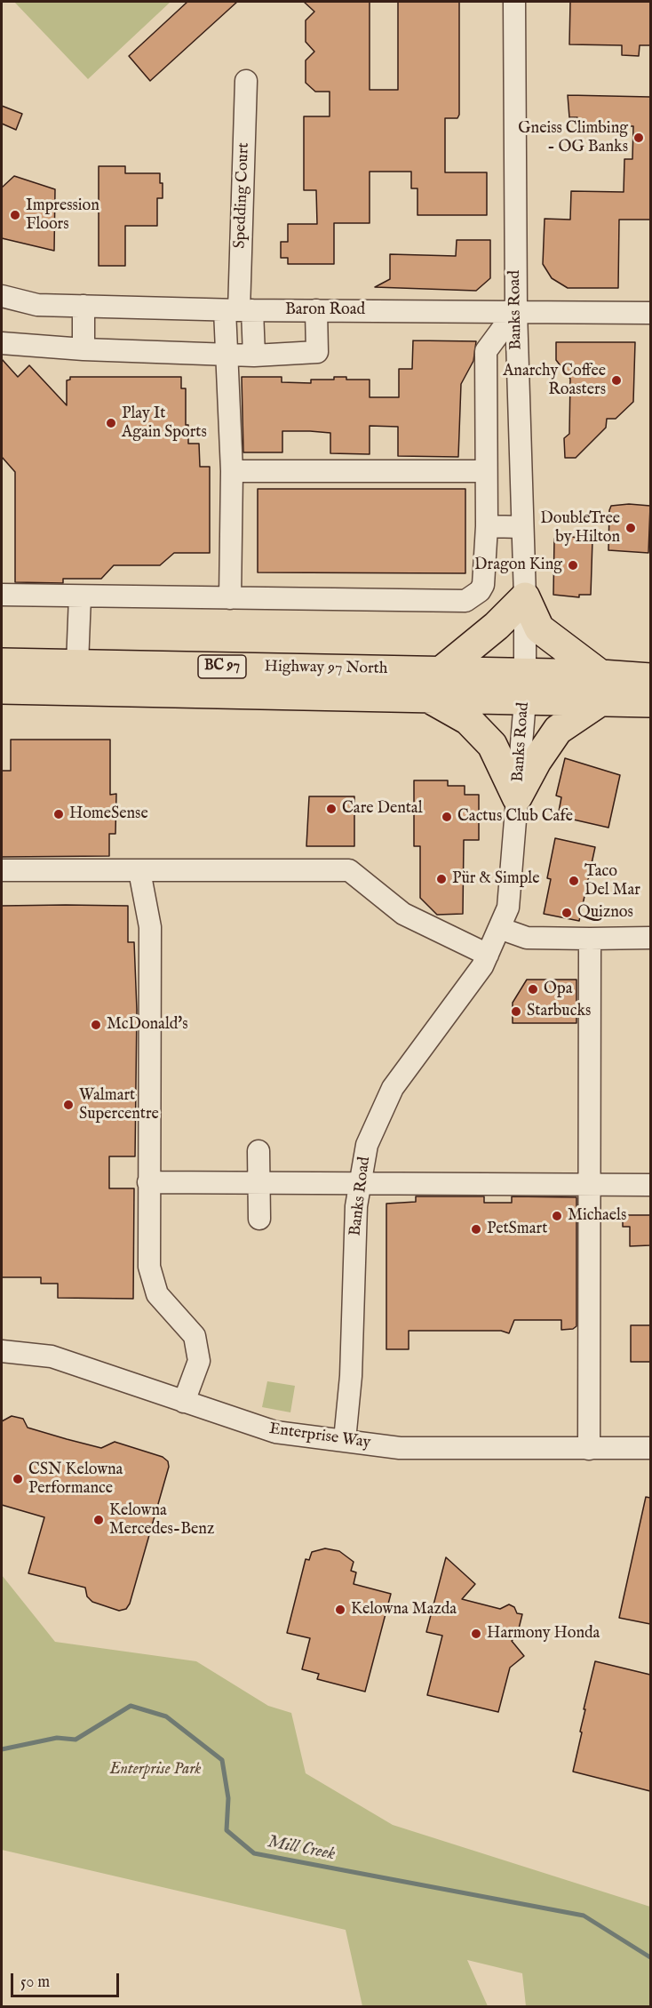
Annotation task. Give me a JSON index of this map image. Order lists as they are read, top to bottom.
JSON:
{
  "streets": {
    "highway": ["BC 97", "Highway 97 North"],
    "street": [
      "Spedding Court",
      "Baron Road",
      "Banks Road",
      "Enterprise Way"
    ]
  },
  "crossings": [
    ["Spedding Court", "Baron Road"],
    ["Baron Road", "Banks Road"],
    ["Banks Road", "Highway 97 North"],
    ["Banks Road", "Enterprise Way"]
  ],
  "water": ["Mill Creek"],
  "parks": ["Enterprise Park"],
  "places": [
    "Gneiss Climbing - OG Banks",
    "Impression Floors",
    "Anarchy Coffee Roasters",
    "Play It Again Sports",
    "DoubleTree by Hilton",
    "Dragon King",
    "Care Dental",
    "HomeSense",
    "Cactus Club Cafe",
    "Pür & Simple",
    "Taco Del Mar",
    "Quiznos",
    "Opa",
    "Starbucks",
    "McDonald's",
    "Walmart Supercentre",
    "Michaels",
    "PetSmart",
    "CSN Kelowna Performance",
    "Kelowna Mercedes-Benz",
    "Kelowna Mazda",
    "Harmony Honda"
  ],
  "scale_bar": "50 m"
}
